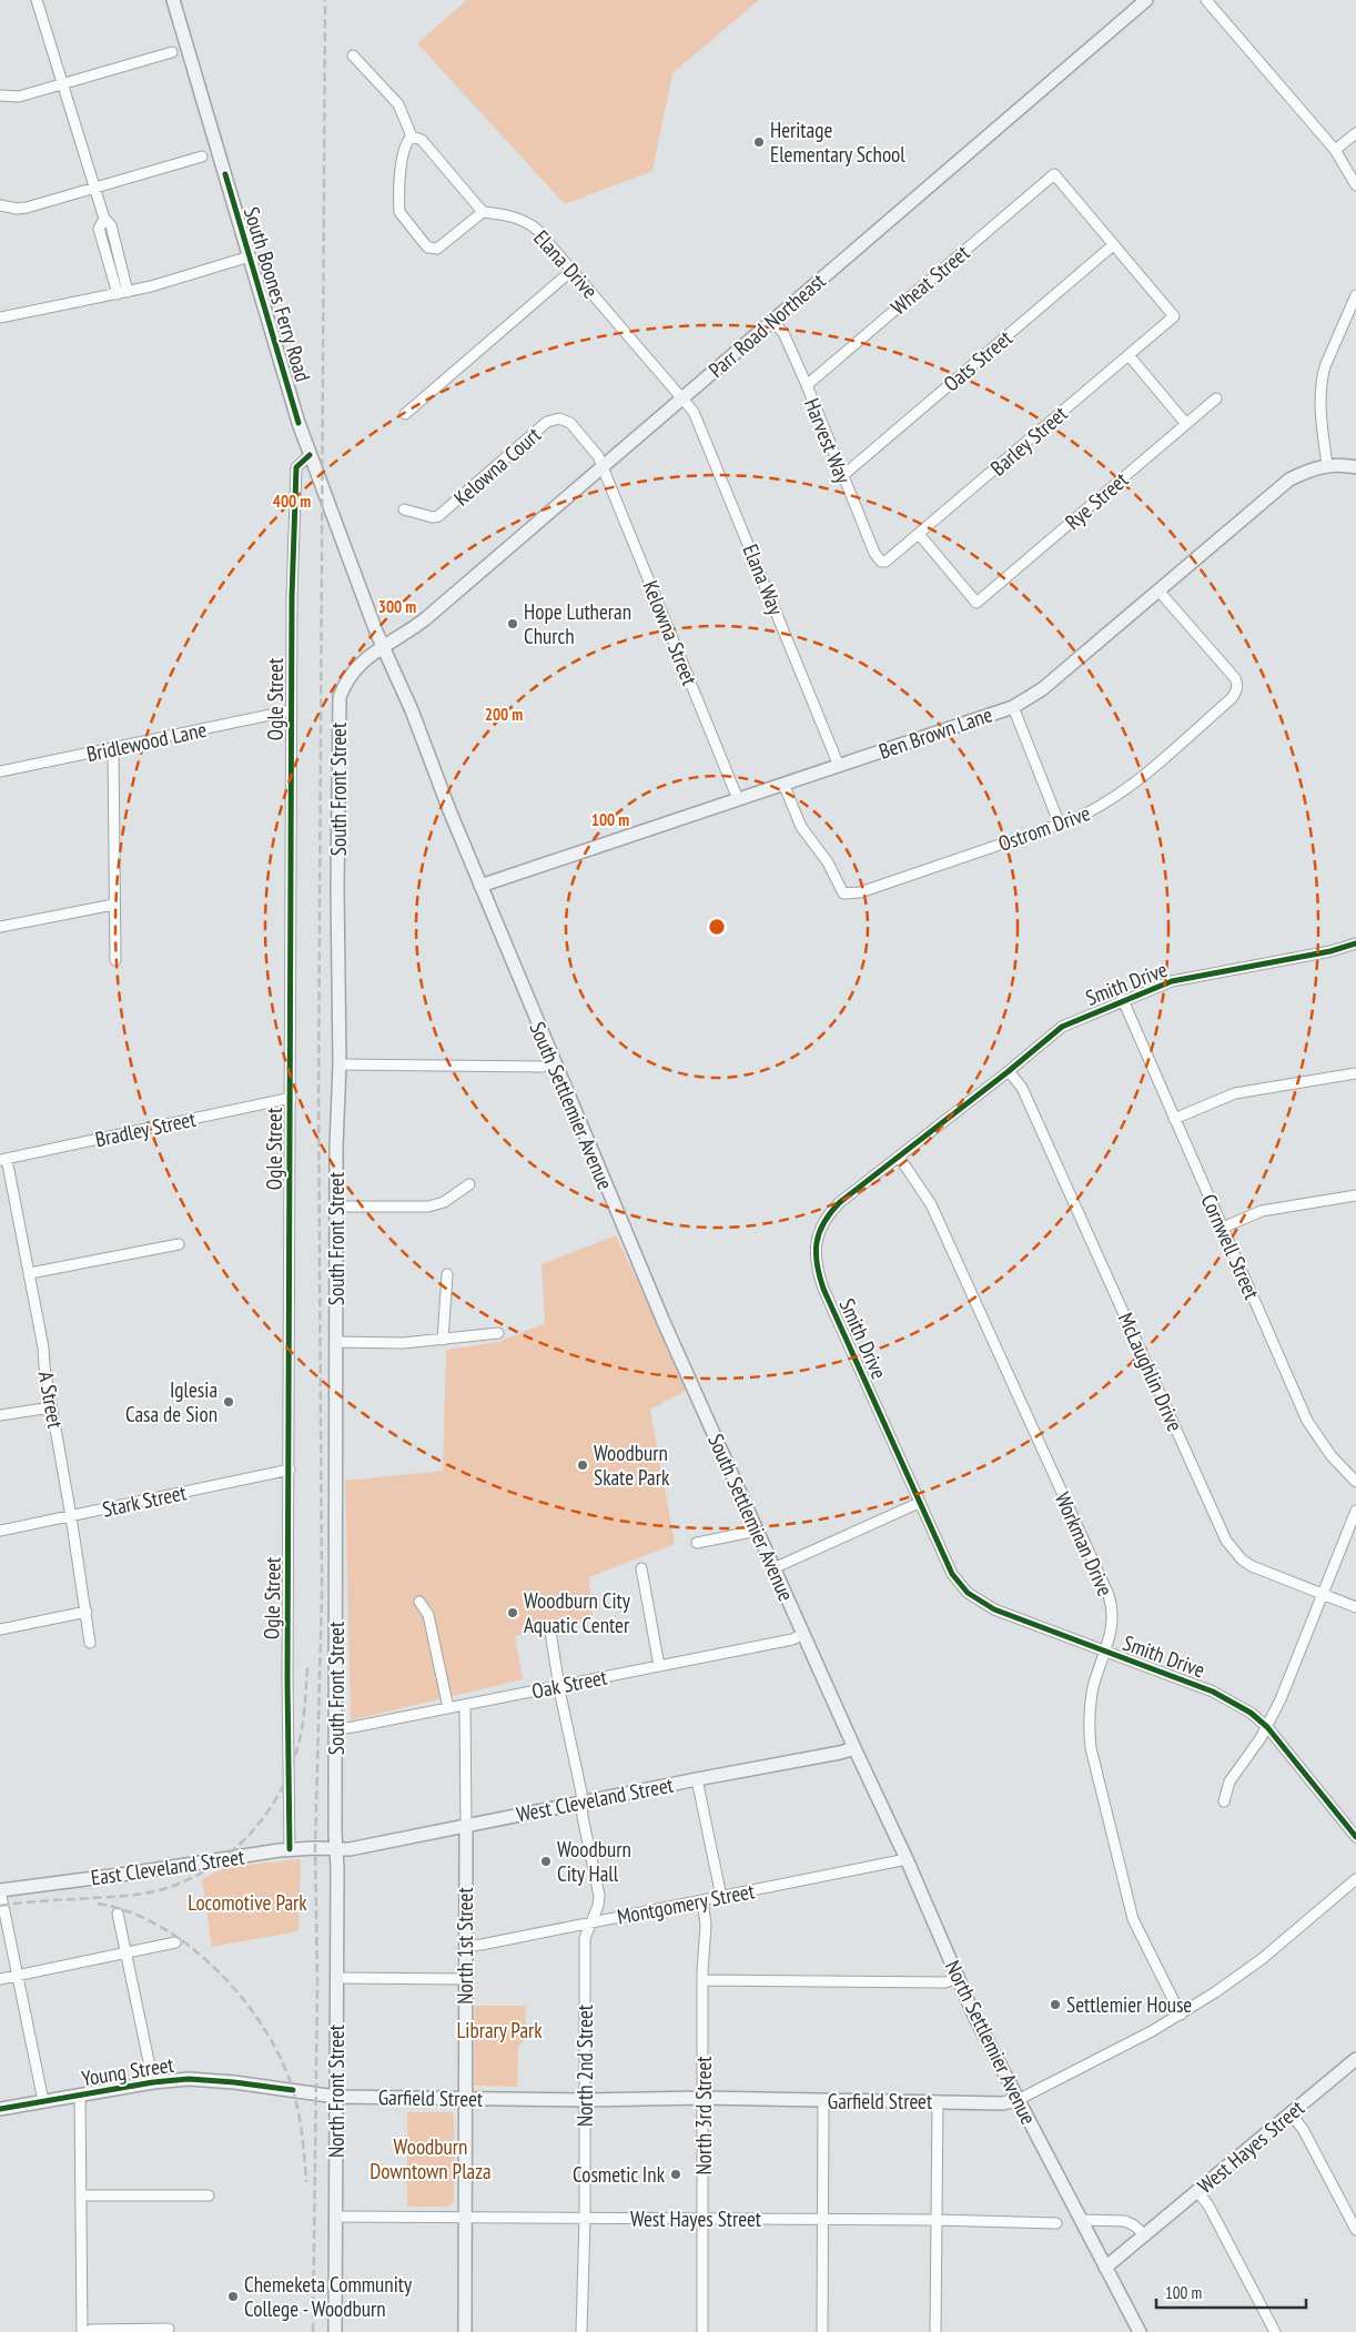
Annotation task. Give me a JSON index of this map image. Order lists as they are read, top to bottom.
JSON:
{
  "streets": {
    "main road": [
      "South Boones Ferry Road",
      "Parr Road Northeast",
      "Ben Brown Lane",
      "South Front Street",
      "South Settlemier Avenue",
      "West Cleveland Street",
      "East Cleveland Street",
      "North 1st Street",
      "North Settlemier Avenue",
      "Young Street",
      "North Front Street",
      "Garfield Street",
      "West Hayes Street"
    ],
    "street": [
      "Elana Drive",
      "Wheat Street",
      "Oats Street",
      "Harvest Way",
      "Barley Street",
      "Kelowna Court",
      "Rye Street",
      "Elana Way",
      "Kelowna Street",
      "Ogle Street",
      "Bridlewood Lane",
      "Ostrom Drive",
      "Smith Drive",
      "Bradley Street",
      "Cornwell Street",
      "McLaughlin Drive",
      "A Street",
      "Stark Street",
      "Workman Drive",
      "Oak Street",
      "Montgomery Street",
      "North 2nd Street",
      "North 3rd Street"
    ]
  },
  "crossings": [
    ["Elana Drive", "Parr Road Northeast"],
    ["Elana Drive", "Elana Way"],
    ["Wheat Street", "Oats Street"],
    ["Wheat Street", "Harvest Way"],
    ["Wheat Street", "Barley Street"],
    ["South Boones Ferry Road", "Ogle Street"],
    ["South Boones Ferry Road", "South Settlemier Avenue"],
    ["Parr Road Northeast", "Harvest Way"],
    ["Parr Road Northeast", "Kelowna Court"],
    ["Parr Road Northeast", "Elana Way"],
    ["Parr Road Northeast", "Kelowna Street"],
    ["Parr Road Northeast", "South Front Street"],
    ["Parr Road Northeast", "South Settlemier Avenue"],
    ["Oats Street", "Harvest Way"],
    ["Oats Street", "Barley Street"],
    ["Harvest Way", "Barley Street"],
    ["Barley Street", "Rye Street"],
    ["Kelowna Court", "Kelowna Street"],
    ["Elana Way", "Ben Brown Lane"],
    ["Kelowna Street", "Ben Brown Lane"],
    ["Ogle Street", "Bridlewood Lane"],
    ["Ogle Street", "South Settlemier Avenue"],
    ["Ogle Street", "Bradley Street"],
    ["Ogle Street", "Stark Street"],
    ["Ogle Street", "East Cleveland Street"],
    ["Ben Brown Lane", "Ostrom Drive"],
    ["Ben Brown Lane", "South Settlemier Avenue"],
    ["South Front Street", "South Settlemier Avenue"],
    ["South Front Street", "Oak Street"],
    ["South Front Street", "West Cleveland Street"],
    ["South Front Street", "East Cleveland Street"],
    ["South Front Street", "North Front Street"],
    ["Smith Drive", "Cornwell Street"],
    ["Smith Drive", "McLaughlin Drive"],
    ["Smith Drive", "Workman Drive"],
    ["South Settlemier Avenue", "Oak Street"],
    ["South Settlemier Avenue", "West Cleveland Street"],
    ["South Settlemier Avenue", "North Settlemier Avenue"],
    ["Bradley Street", "A Street"],
    ["A Street", "Stark Street"],
    ["Workman Drive", "Garfield Street"],
    ["Oak Street", "North 2nd Street"],
    ["West Cleveland Street", "East Cleveland Street"],
    ["West Cleveland Street", "North 1st Street"],
    ["West Cleveland Street", "North Settlemier Avenue"],
    ["West Cleveland Street", "North 2nd Street"],
    ["West Cleveland Street", "North Front Street"],
    ["East Cleveland Street", "North Front Street"],
    ["Montgomery Street", "North 1st Street"],
    ["Montgomery Street", "North Settlemier Avenue"],
    ["Montgomery Street", "North 2nd Street"],
    ["Montgomery Street", "North 3rd Street"],
    ["North 1st Street", "Garfield Street"],
    ["North 1st Street", "West Hayes Street"],
    ["North Settlemier Avenue", "Garfield Street"],
    ["North Settlemier Avenue", "West Hayes Street"],
    ["North 2nd Street", "Garfield Street"],
    ["North 2nd Street", "West Hayes Street"],
    ["Young Street", "North Front Street"],
    ["Young Street", "Garfield Street"],
    ["North Front Street", "Garfield Street"],
    ["North Front Street", "West Hayes Street"],
    ["Garfield Street", "North 3rd Street"],
    ["North 3rd Street", "West Hayes Street"]
  ],
  "parks": ["Locomotive Park", "Library Park", "Woodburn Downtown Plaza"],
  "places": [
    "Heritage Elementary School",
    "Hope Lutheran Church",
    "Iglesia Casa de Sion",
    "Woodburn Skate Park",
    "Woodburn City Aquatic Center",
    "Woodburn City Hall",
    "Settlemier House",
    "Cosmetic Ink",
    "Chemeketa Community College - Woodburn"
  ],
  "scale_bar": "100 m",
  "rings": [
    "400 m",
    "300 m",
    "200 m",
    "100 m"
  ]
}
